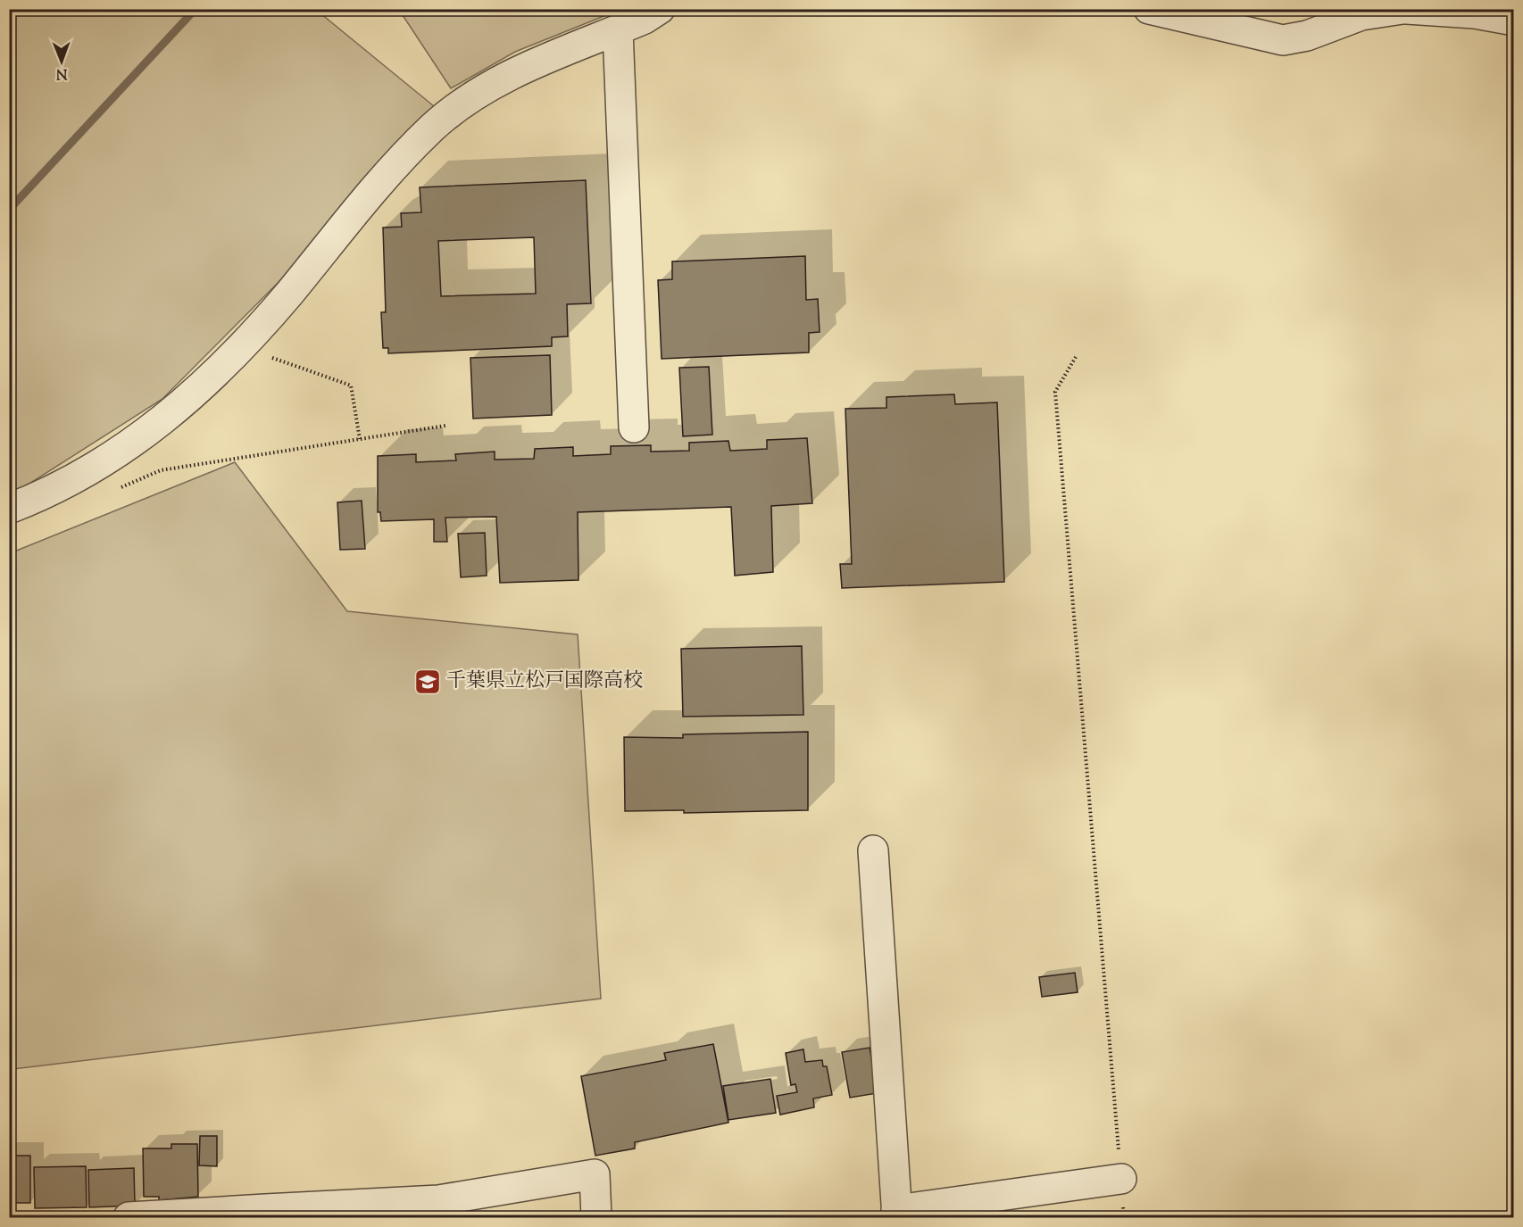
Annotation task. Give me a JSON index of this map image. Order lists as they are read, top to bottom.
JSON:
{
  "places": {
    "school or university": ["千葉県立松戸国際高校"]
  },
  "north": "bottom"
}
